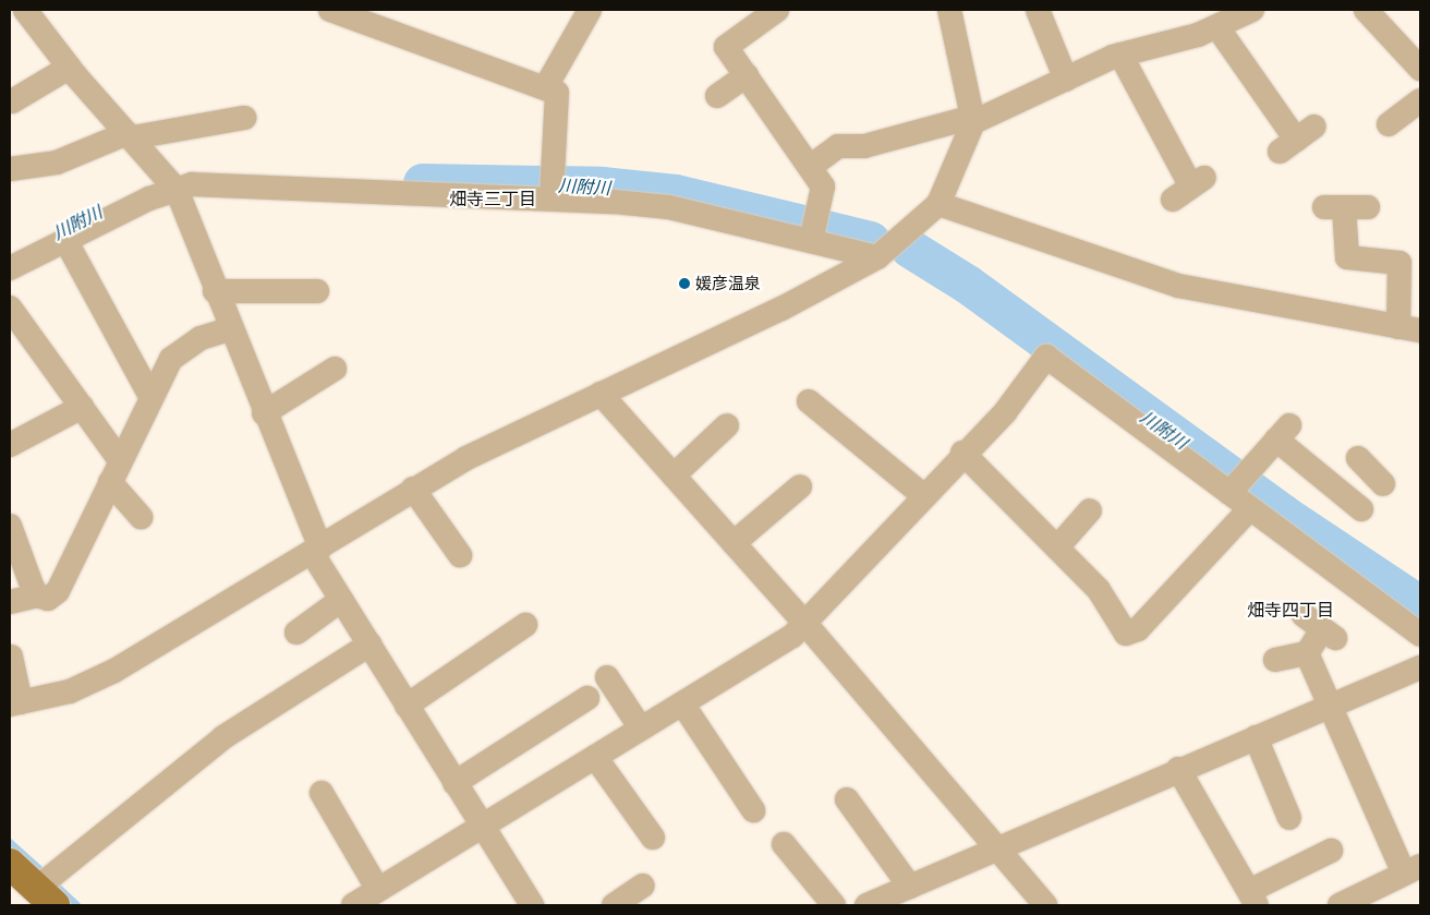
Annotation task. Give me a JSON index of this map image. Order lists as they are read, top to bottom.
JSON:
{
  "districts": ["畑寺三丁目", "畑寺四丁目"],
  "water": ["川附川"],
  "places": ["媛彦温泉"]
}
